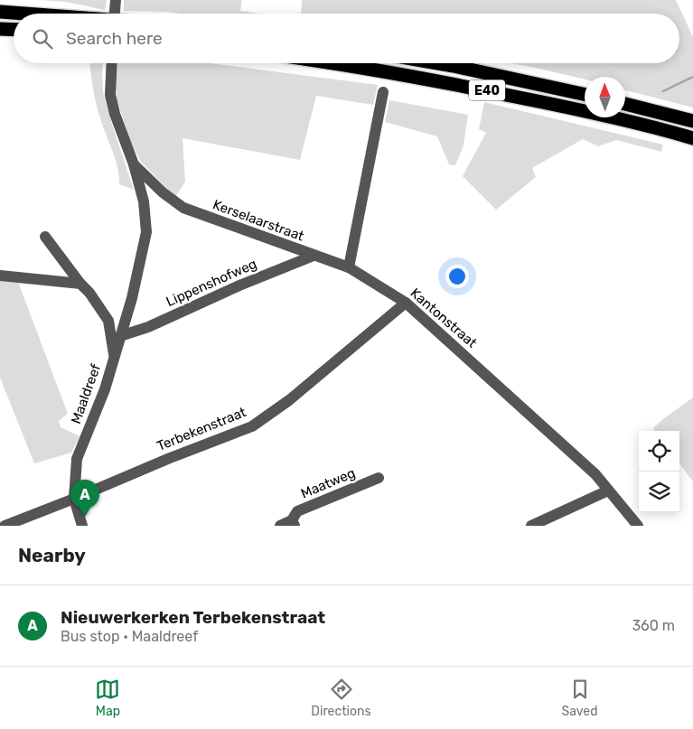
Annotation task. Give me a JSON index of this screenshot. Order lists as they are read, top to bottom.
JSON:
{
  "streets": {
    "highway": ["E40"],
    "street": [
      "Kerselaarstraat",
      "Lippenshofweg",
      "Kantonstraat",
      "Maaldreef",
      "Terbekenstraat",
      "Maatweg"
    ]
  },
  "crossings": [
    ["Kerselaarstraat", "Lippenshofweg"],
    ["Kerselaarstraat", "Kantonstraat"],
    ["Kantonstraat", "Terbekenstraat"],
    ["Maaldreef", "Terbekenstraat"]
  ],
  "north": "top",
  "page": {
    "search": "Search here",
    "pins": "A",
    "heading": "Nearby",
    "list": [
      {
        "mark": "A",
        "name": "Nieuwerkerken Terbekenstraat",
        "note": "Bus stop · Maaldreef",
        "value": "360 m"
      }
    ],
    "nav": ["Map", "Directions", "Saved"]
  }
}
